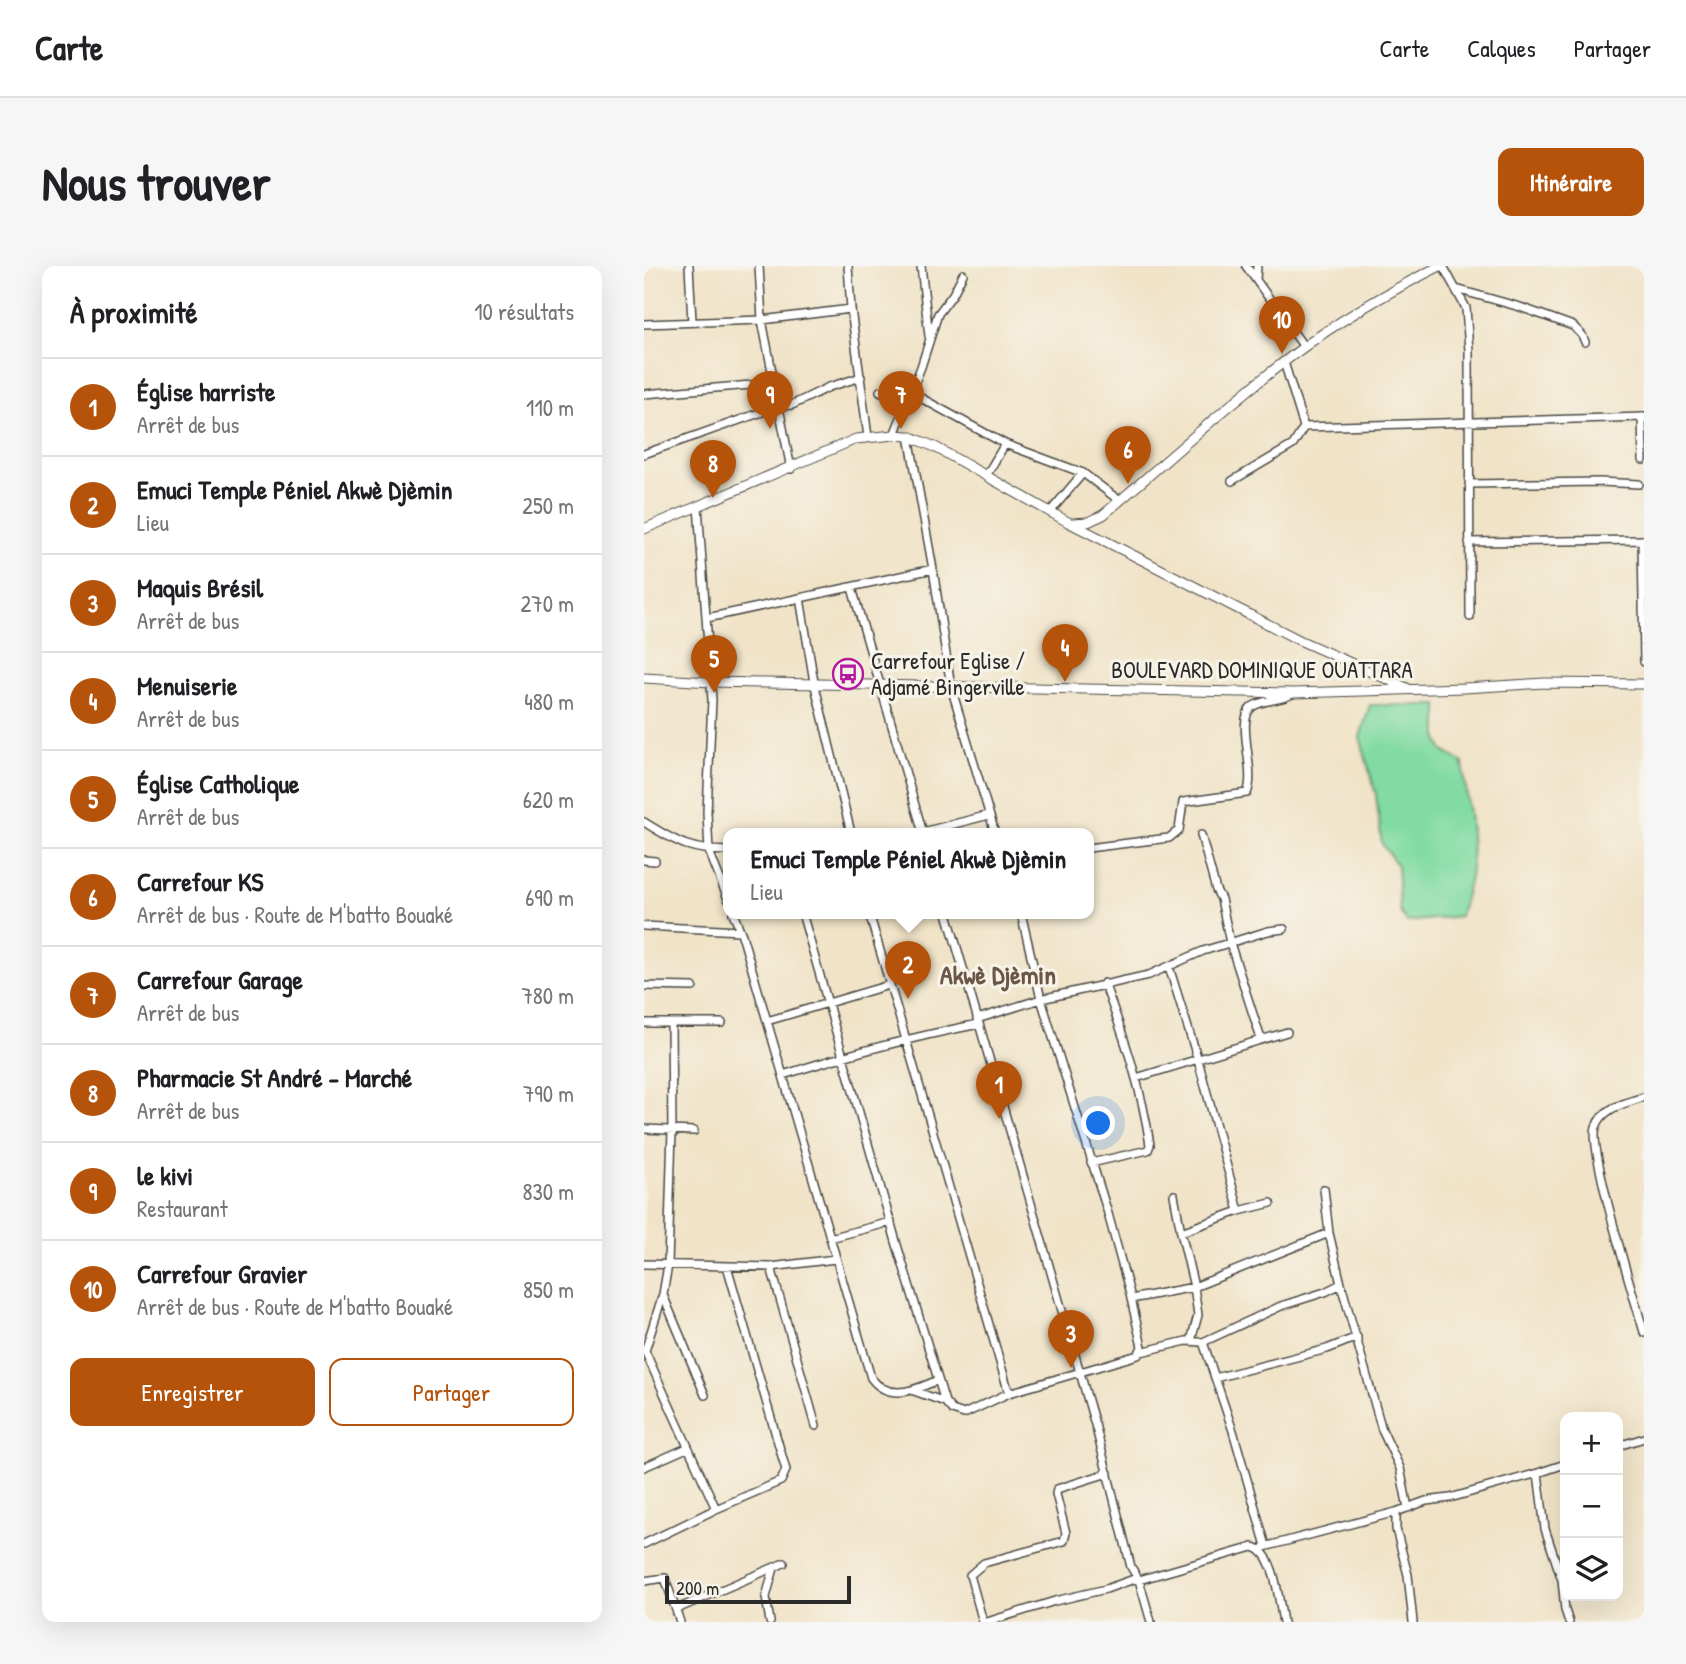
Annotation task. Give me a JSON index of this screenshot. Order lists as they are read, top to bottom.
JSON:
{
  "streets": {
    "street": ["BOULEVARD DOMINIQUE OUATTARA"]
  },
  "districts": ["Akwè Djèmin"],
  "places": {
    "bus stop": ["Carrefour Eglise / Adjamé Bingerville"]
  },
  "scale_bar": "200 m",
  "page": {
    "header": "Carte",
    "nav": ["Carte", "Calques", "Partager"],
    "buttons": [
      "Itinéraire",
      ["Enregistrer", "Partager"]
    ],
    "title": "Nous trouver",
    "heading": ["À proximité", "10 résultats"],
    "pins": [
      "10",
      "7",
      "9",
      "6",
      "8",
      "4",
      "5",
      "2",
      "1",
      "3"
    ],
    "list": [
      {
        "mark": "1",
        "name": "Église harriste",
        "note": "Arrêt de bus",
        "value": "110 m"
      },
      {
        "mark": "2",
        "name": "Emuci Temple Péniel Akwè Djèmin",
        "note": "Lieu",
        "value": "250 m"
      },
      {
        "mark": "3",
        "name": "Maquis Brésil",
        "note": "Arrêt de bus",
        "value": "270 m"
      },
      {
        "mark": "4",
        "name": "Menuiserie",
        "note": "Arrêt de bus",
        "value": "480 m"
      },
      {
        "mark": "5",
        "name": "Église Catholique",
        "note": "Arrêt de bus",
        "value": "620 m"
      },
      {
        "mark": "6",
        "name": "Carrefour KS",
        "note": "Arrêt de bus · Route de M'batto Bouaké",
        "value": "690 m"
      },
      {
        "mark": "7",
        "name": "Carrefour Garage",
        "note": "Arrêt de bus",
        "value": "780 m"
      },
      {
        "mark": "8",
        "name": "Pharmacie St André - Marché",
        "note": "Arrêt de bus",
        "value": "790 m"
      },
      {
        "mark": "9",
        "name": "le kivi",
        "note": "Restaurant",
        "value": "830 m"
      },
      {
        "mark": "10",
        "name": "Carrefour Gravier",
        "note": "Arrêt de bus · Route de M'batto Bouaké",
        "value": "850 m"
      }
    ],
    "popup": ["Emuci Temple Péniel Akwè Djèmin", "Lieu"],
    "map_buttons": ["+", "−"],
    "scale": "200 m"
  }
}
